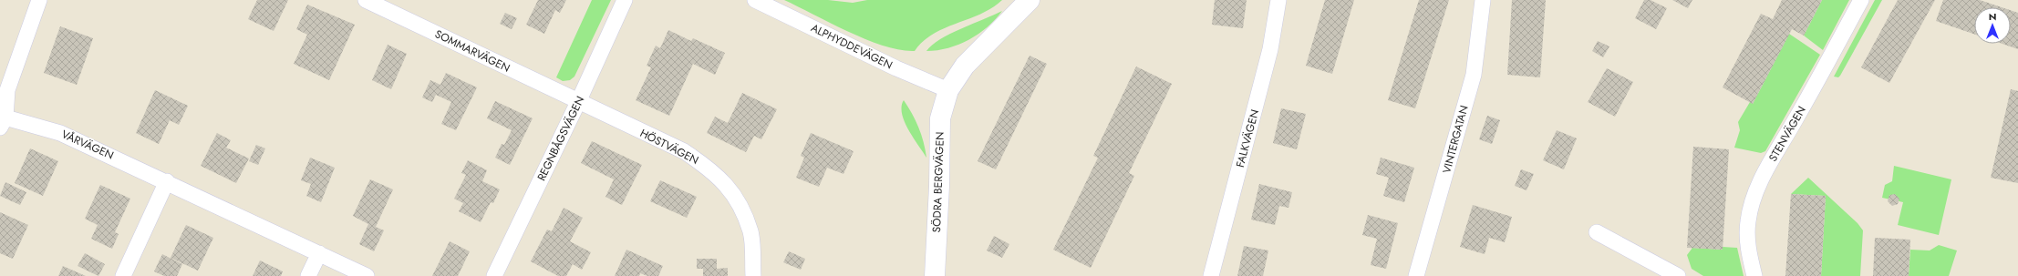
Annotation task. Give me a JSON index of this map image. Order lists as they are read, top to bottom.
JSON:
{
  "streets": {
    "street": [
      "ALPHYDDEVÄGEN",
      "SOMMARVÄGEN",
      "STENVÄGEN",
      "REGNBÅGSVÄGEN",
      "FALKVÄGEN",
      "VINTERGATAN",
      "VÅRVÄGEN",
      "HÖSTVÄGEN",
      "SÖDRA BERGVÄGEN"
    ]
  },
  "crossings": [
    ["ALPHYDDEVÄGEN", "SÖDRA BERGVÄGEN"],
    ["SOMMARVÄGEN", "REGNBÅGSVÄGEN"],
    ["SOMMARVÄGEN", "HÖSTVÄGEN"],
    ["REGNBÅGSVÄGEN", "HÖSTVÄGEN"]
  ],
  "north": "top"
}
